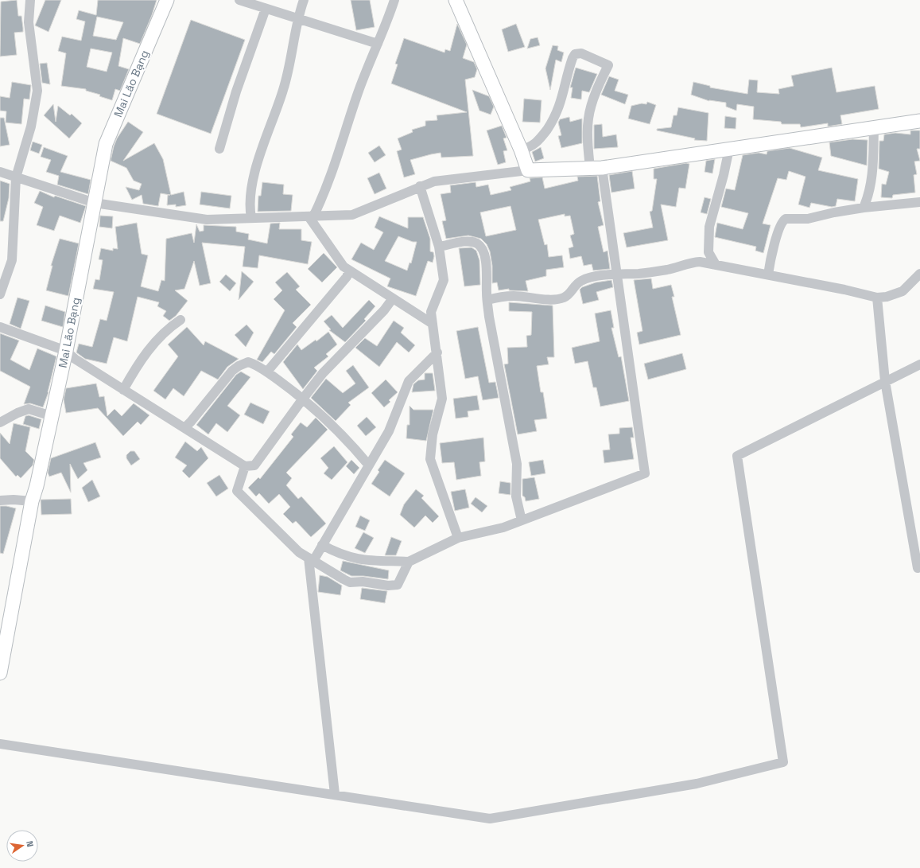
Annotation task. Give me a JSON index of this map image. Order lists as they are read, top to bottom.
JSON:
{
  "streets": {
    "street": ["Mai Lão Bạng"]
  },
  "north": "right"
}
